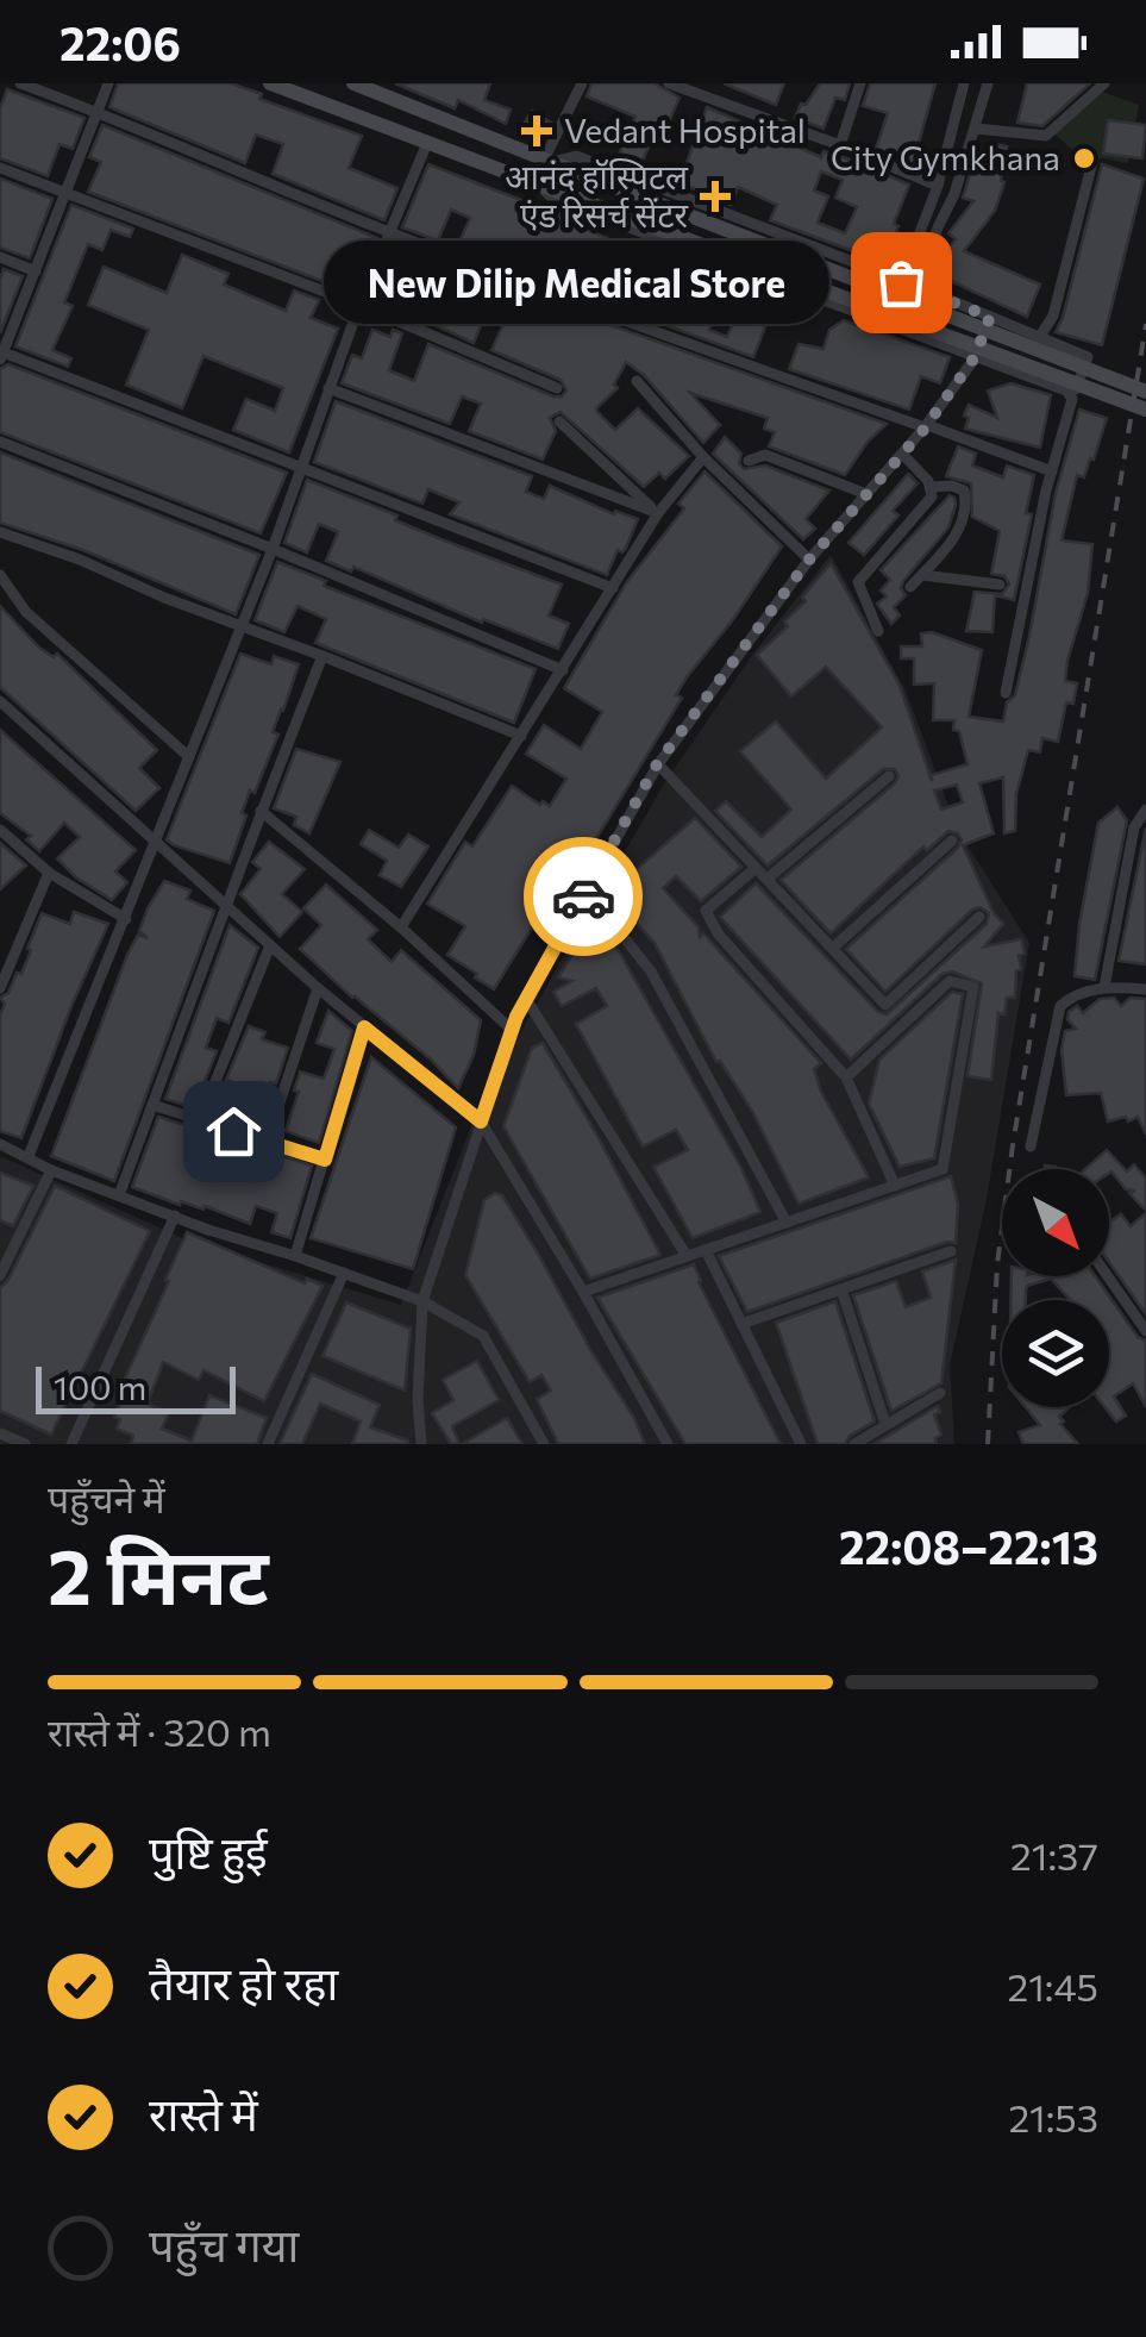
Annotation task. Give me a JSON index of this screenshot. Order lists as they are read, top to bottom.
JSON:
{
  "places": {
    "health": ["Vedant Hospital", "आनंद हॉस्पिटल एंड रिसर्च सेंटर"],
    "other": ["City Gymkhana", "New Dilip Medical Store"]
  },
  "scale_bar": "100 m",
  "north": "bottom right",
  "page": {
    "status": "22:06",
    "bubble": "New Dilip Medical Store",
    "scale": "100 m",
    "heading": ["2 मिनट", "पहुँचने में", "22:08–22:13"],
    "bar": "रास्ते में · 320 m",
    "list": [
      ["पुष्टि हुई", "21:37"],
      ["तैयार हो रहा", "21:45"],
      ["रास्ते में", "21:53"],
      "पहुँच गया"
    ]
  }
}
